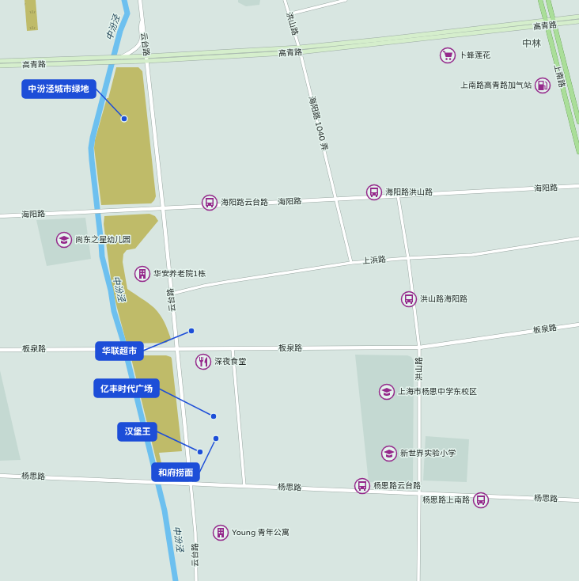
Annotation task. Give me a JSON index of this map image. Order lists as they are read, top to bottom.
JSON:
{
  "streets": {
    "main road": ["高青路", "上南路"],
    "street": [
      "洪山路",
      "云台路",
      "海阳路 1040 弄",
      "海阳路",
      "上浜路",
      "板泉路",
      "杨思路"
    ]
  },
  "crossings": [
    ["洪山路", "高青路"],
    ["洪山路", "海阳路 1040 弄"],
    ["洪山路", "海阳路"],
    ["洪山路", "上浜路"],
    ["洪山路", "板泉路"],
    ["洪山路", "杨思路"],
    ["高青路", "云台路"],
    ["高青路", "上南路"],
    ["高青路", "海阳路 1040 弄"],
    ["云台路", "海阳路"],
    ["云台路", "上浜路"],
    ["云台路", "板泉路"],
    ["云台路", "杨思路"],
    ["海阳路 1040 弄", "海阳路"],
    ["海阳路 1040 弄", "上浜路"]
  ],
  "districts": ["中林"],
  "water": ["中汾泾"],
  "places": {
    "supermarket": ["卜蜂莲花"],
    "fuel station": ["上南路高青路加气站"],
    "other": [
      "中汾泾城市绿地",
      "华联超市",
      "亿丰时代广场",
      "和府捞面",
      "汉堡王"
    ],
    "bus stop": [
      "海阳路洪山路",
      "海阳路云台路",
      "洪山路海阳路",
      "杨思路云台路",
      "杨思路上南路"
    ],
    "school or university": ["尚东之星幼儿园", "上海市杨思中学东校区", "新世界实验小学"],
    "building": ["华安养老院1栋", "Young 青年公寓"],
    "restaurant": ["深夜食堂"]
  }
}
